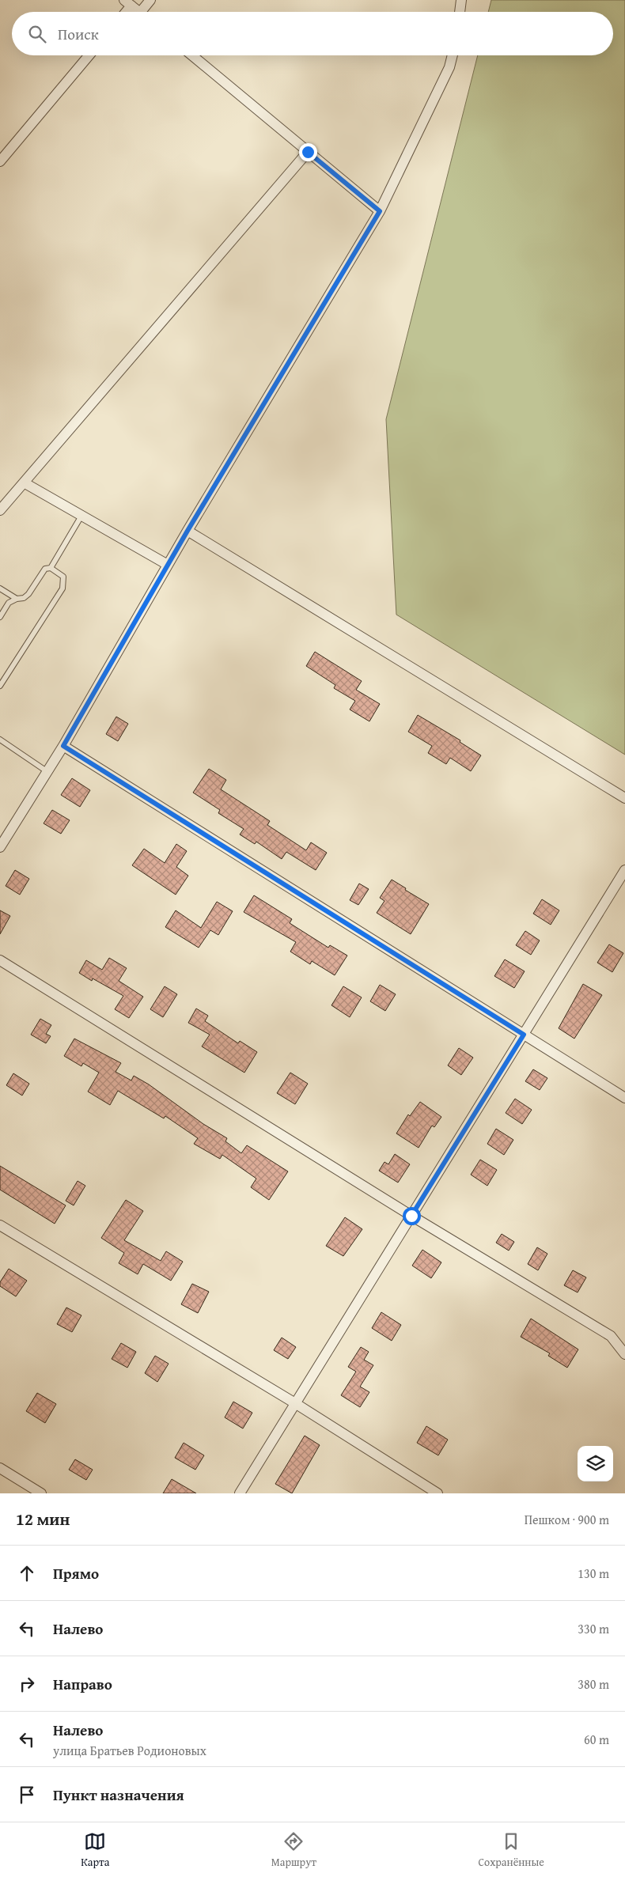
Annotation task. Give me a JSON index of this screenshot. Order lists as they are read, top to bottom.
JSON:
{
  "page": {
    "search": "Поиск",
    "heading": ["12 мин", "Пешком · 900 m"],
    "list": [
      ["Прямо", "130 m"],
      ["Налево", "330 m"],
      ["Направо", "380 m"],
      ["Налево", "улица Братьев Родионовых", "60 m"],
      "Пункт назначения"
    ],
    "nav": ["Карта", "Маршрут", "Сохранённые"]
  }
}
